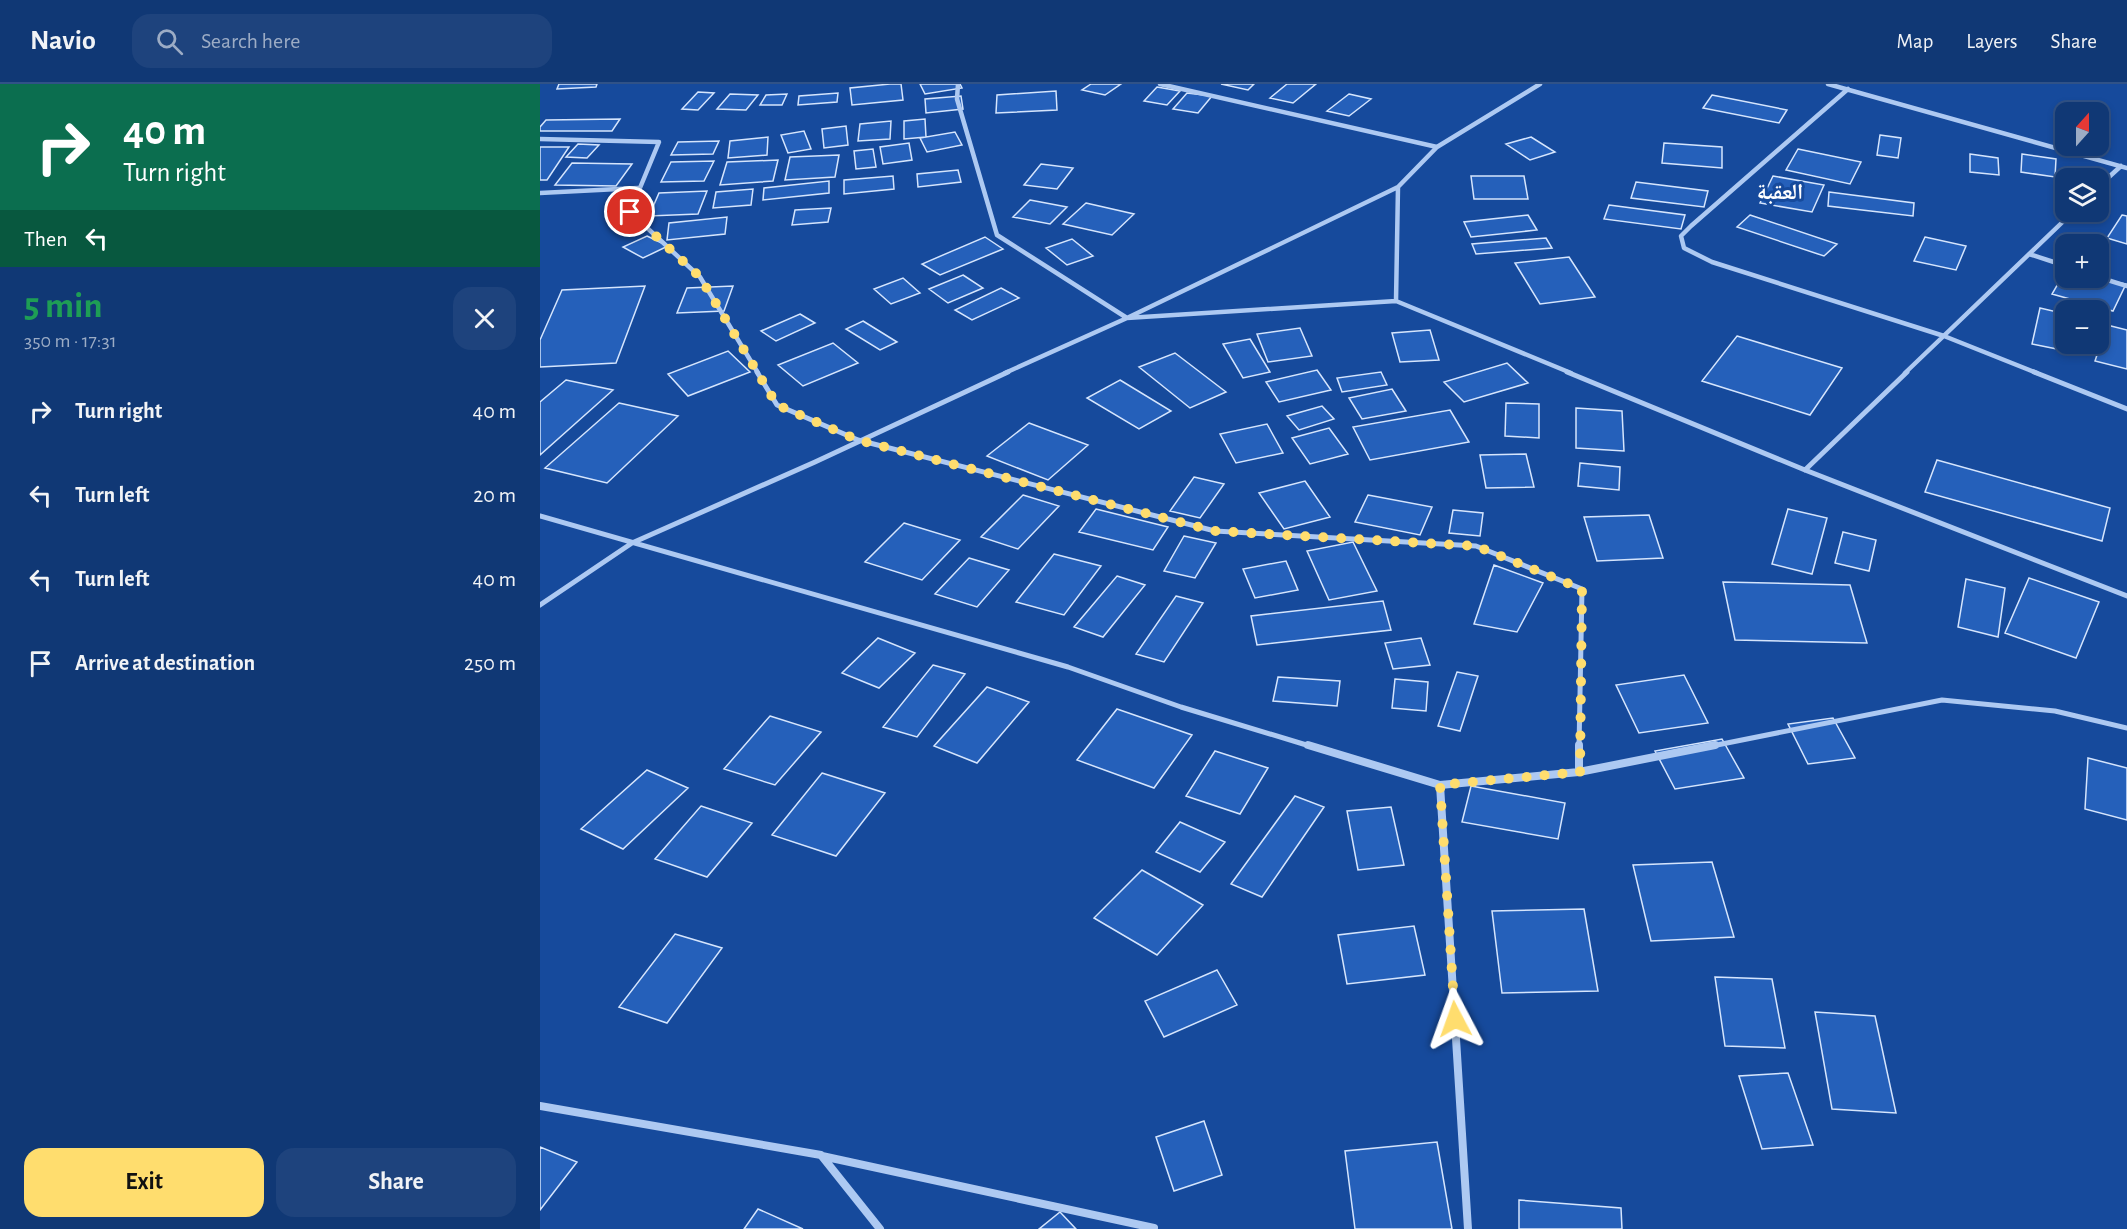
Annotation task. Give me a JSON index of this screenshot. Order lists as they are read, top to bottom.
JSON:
{
  "districts": ["العقبة"],
  "north": "top",
  "page": {
    "header": "Navio",
    "search": "Search here",
    "nav": ["Map", "Layers", "Share"],
    "turn": ["40 m", "Turn right"],
    "map_buttons": ["+", "−"],
    "then": "Then",
    "heading": ["5 min", "350 m · 17:31"],
    "list": [
      {
        "name": "Turn right",
        "value": "40 m"
      },
      {
        "name": "Turn left",
        "value": "20 m"
      },
      {
        "name": "Turn left",
        "value": "40 m"
      },
      {
        "name": "Arrive at destination",
        "value": "250 m"
      }
    ],
    "buttons": ["Exit", "Share"]
  }
}
